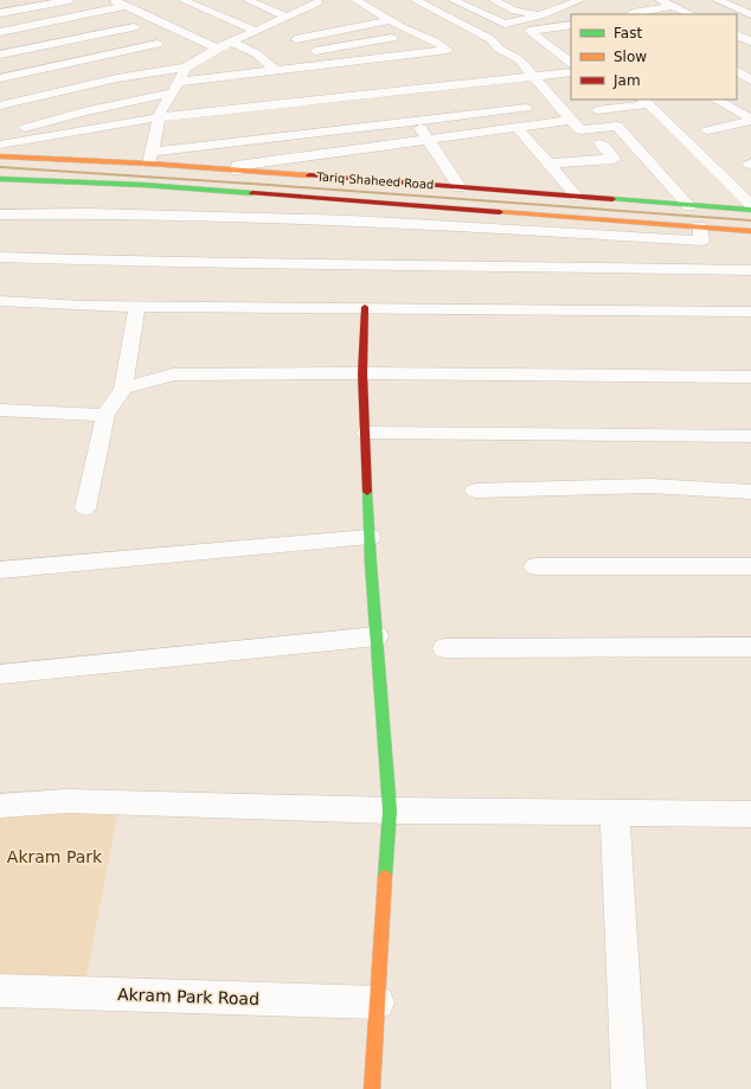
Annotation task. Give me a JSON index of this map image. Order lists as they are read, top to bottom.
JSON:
{
  "streets": {
    "main road": ["Tariq Shaheed Road"],
    "street": ["Akram Park Road"]
  },
  "parks": ["Akram Park"],
  "legend": ["Fast", "Slow", "Jam"]
}
